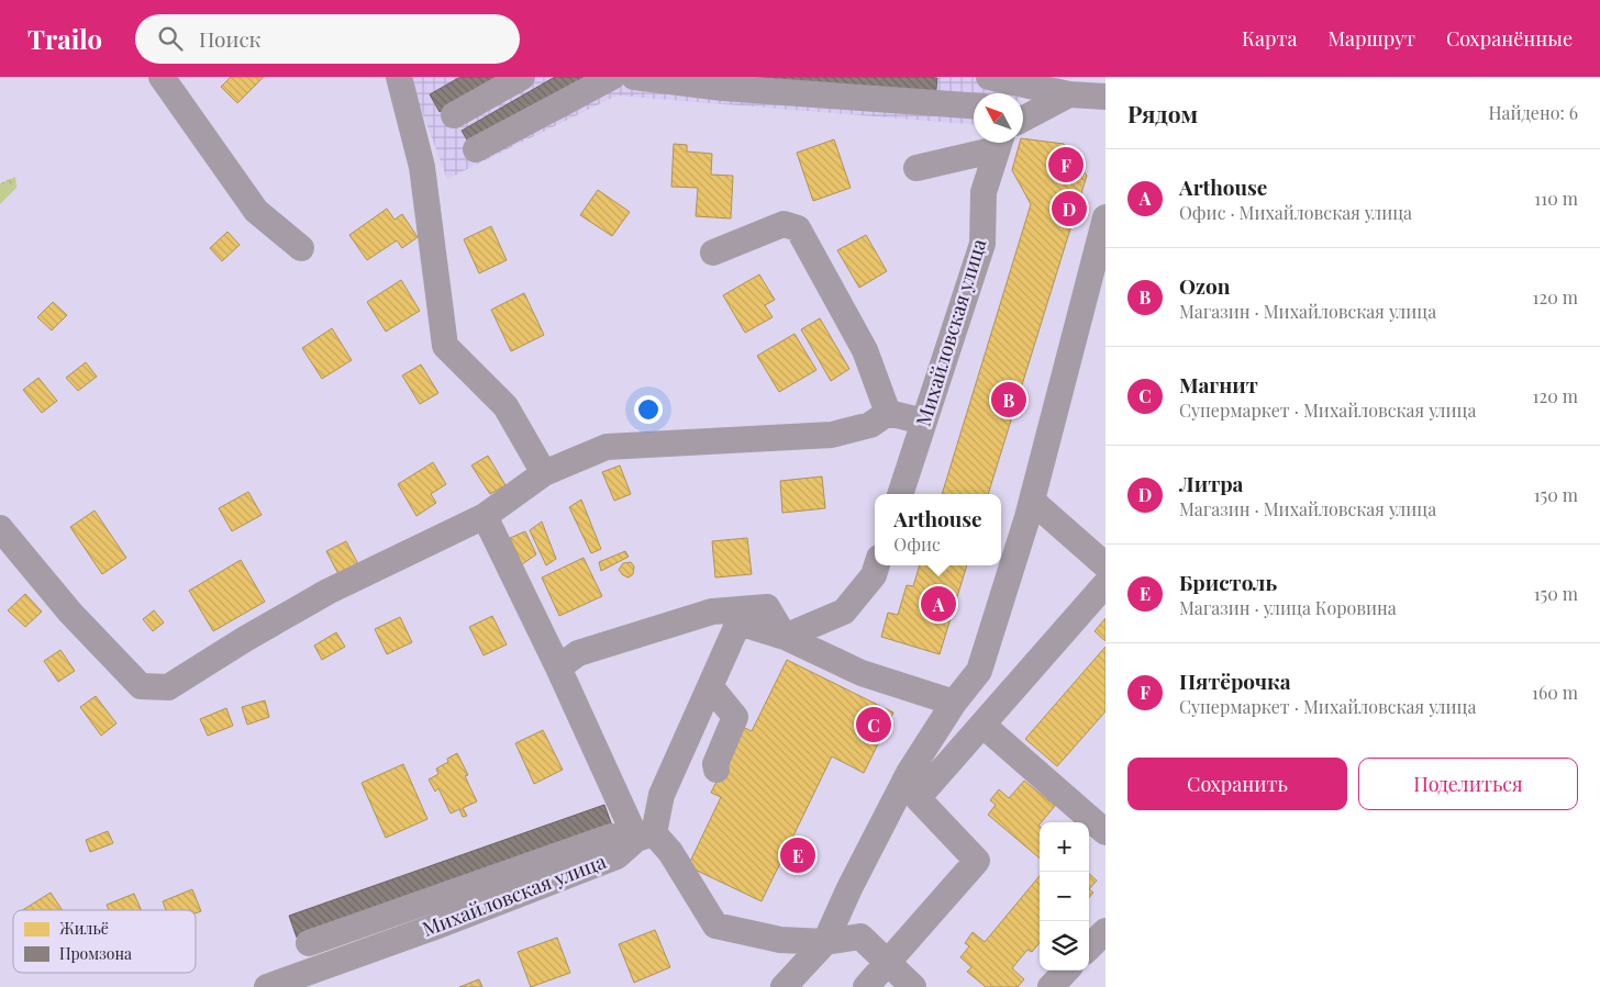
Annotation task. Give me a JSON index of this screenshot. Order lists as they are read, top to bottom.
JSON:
{
  "streets": {
    "street": ["Михайловская улица"]
  },
  "legend": ["Жильё", "Промзона"],
  "north": "top left",
  "page": {
    "header": "Trailo",
    "search": "Поиск",
    "nav": ["Карта", "Маршрут", "Сохранённые"],
    "heading": ["Рядом", "Найдено: 6"],
    "pins": [
      "F",
      "D",
      "B",
      "A",
      "C",
      "E"
    ],
    "list": [
      {
        "mark": "A",
        "name": "Arthouse",
        "note": "Офис · Михайловская улица",
        "value": "110 m"
      },
      {
        "mark": "B",
        "name": "Ozon",
        "note": "Магазин · Михайловская улица",
        "value": "120 m"
      },
      {
        "mark": "C",
        "name": "Магнит",
        "note": "Супермаркет · Михайловская улица",
        "value": "120 m"
      },
      {
        "mark": "D",
        "name": "Литра",
        "note": "Магазин · Михайловская улица",
        "value": "150 m"
      },
      {
        "mark": "E",
        "name": "Бристоль",
        "note": "Магазин · улица Коровина",
        "value": "150 m"
      },
      {
        "mark": "F",
        "name": "Пятёрочка",
        "note": "Супермаркет · Михайловская улица",
        "value": "160 m"
      }
    ],
    "popup": ["Arthouse", "Офис"],
    "buttons": ["Сохранить", "Поделиться"],
    "map_buttons": ["+", "−"]
  }
}
